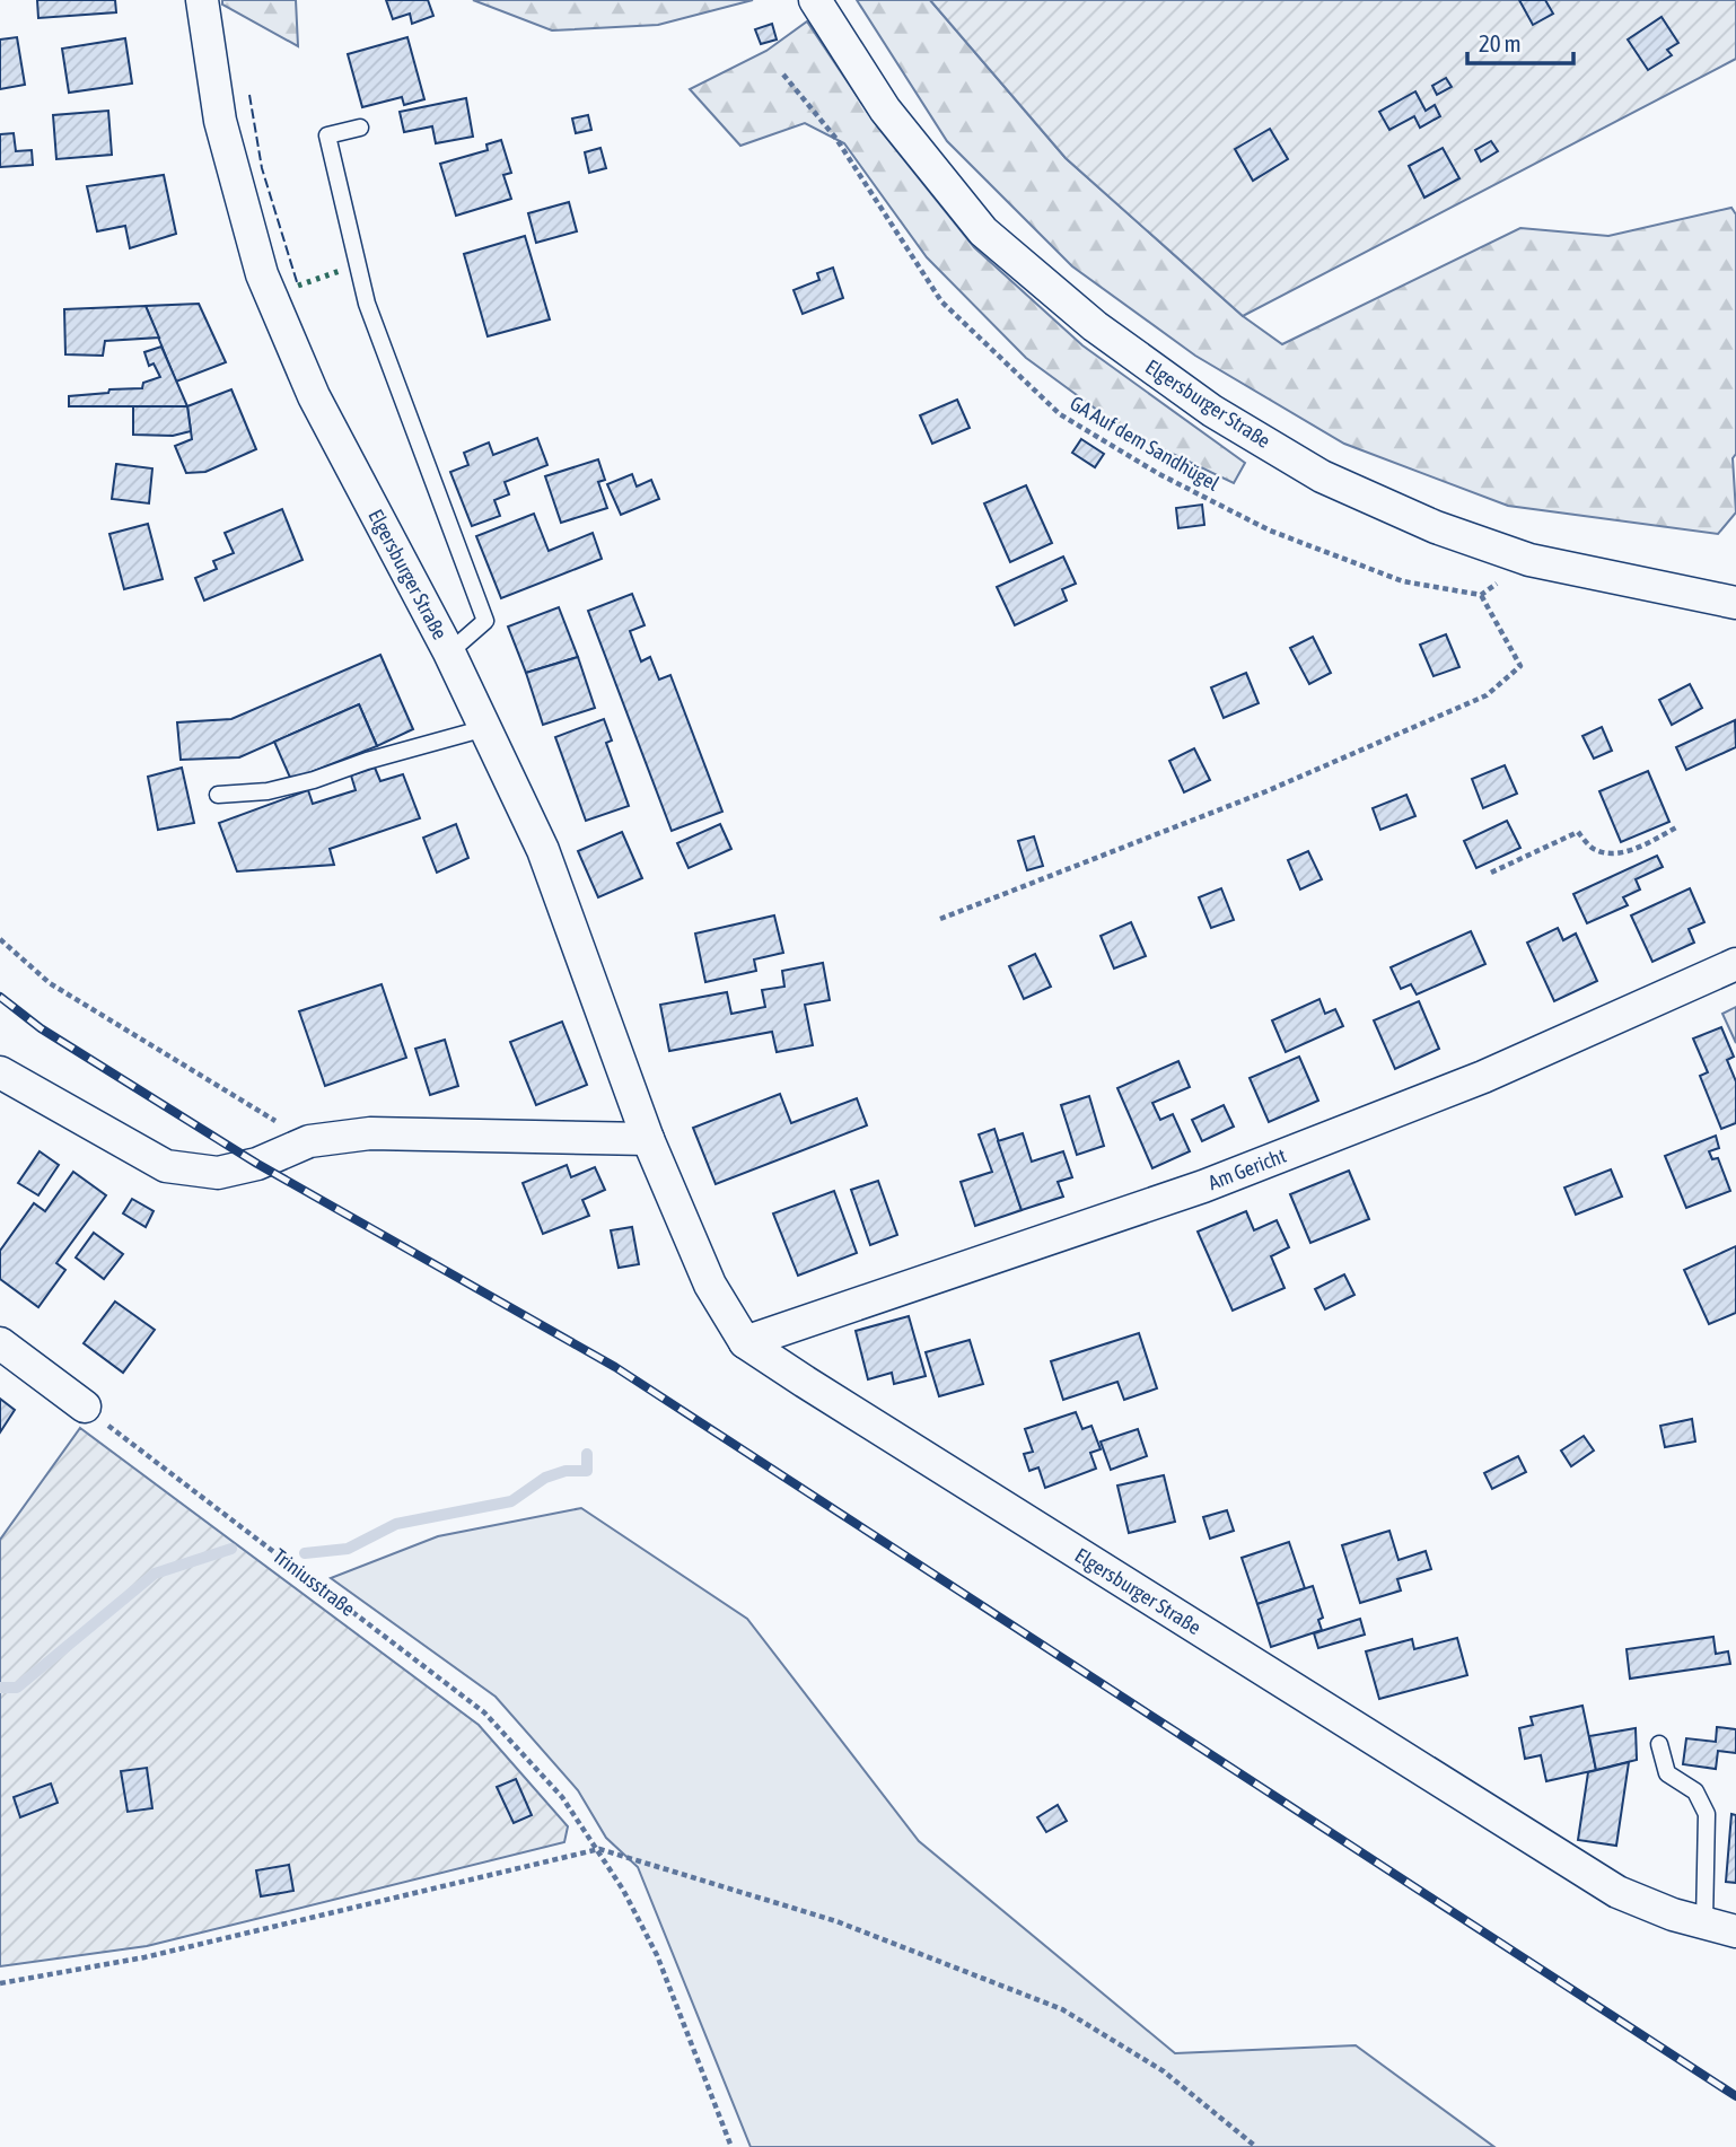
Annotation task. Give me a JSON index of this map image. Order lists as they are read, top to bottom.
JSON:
{
  "streets": {
    "street": ["Elgersburger Straße", "Am Gericht"],
    "path": ["GA Auf dem Sandhügel", "Triniusstraße"]
  },
  "crossings": [
    ["Elgersburger Straße", "Am Gericht"]
  ],
  "scale_bar": "20 m"
}
